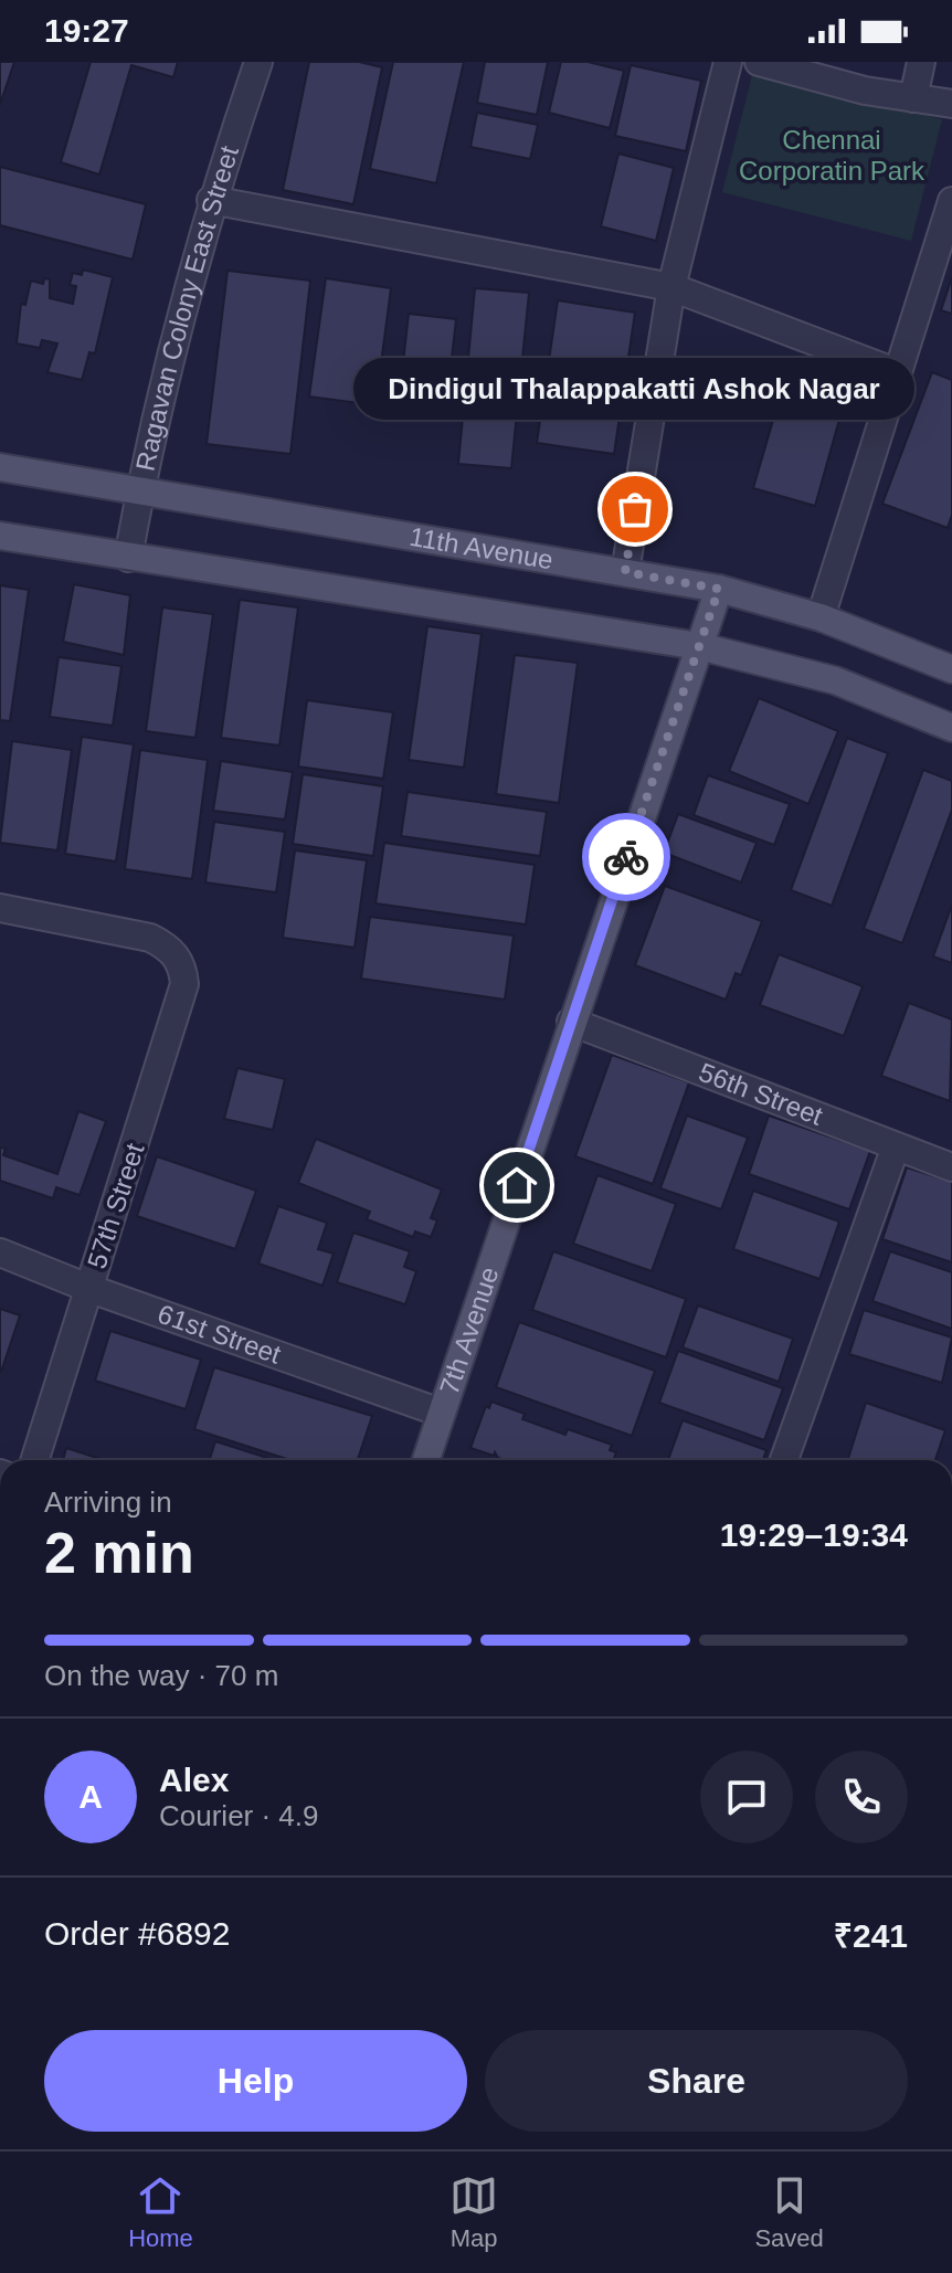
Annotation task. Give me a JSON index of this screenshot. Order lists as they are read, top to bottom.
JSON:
{
  "streets": {
    "main road": ["11th Avenue", "7th Avenue"],
    "street": [
      "Ragavan Colony East Street",
      "56th Street",
      "57th Street",
      "61st Street"
    ]
  },
  "crossings": [
    ["Ragavan Colony East Street", "11th Avenue"],
    ["11th Avenue", "7th Avenue"],
    ["56th Street", "7th Avenue"],
    ["57th Street", "61st Street"],
    ["7th Avenue", "61st Street"]
  ],
  "parks": ["Chennai Corporatin Park"],
  "places": ["Dindigul Thalappakatti Ashok Nagar"],
  "page": {
    "status": "19:27",
    "bubble": "Dindigul Thalappakatti Ashok Nagar",
    "heading": ["2 min", "Arriving in", "19:29–19:34"],
    "panel": [
      "Alex",
      "Courier · 4.9",
      "Order #6892",
      "₹241"
    ],
    "bar": "On the way · 70 m",
    "round": "A",
    "buttons": ["Help", "Share"],
    "tabs": ["Home", "Map", "Saved"]
  }
}
